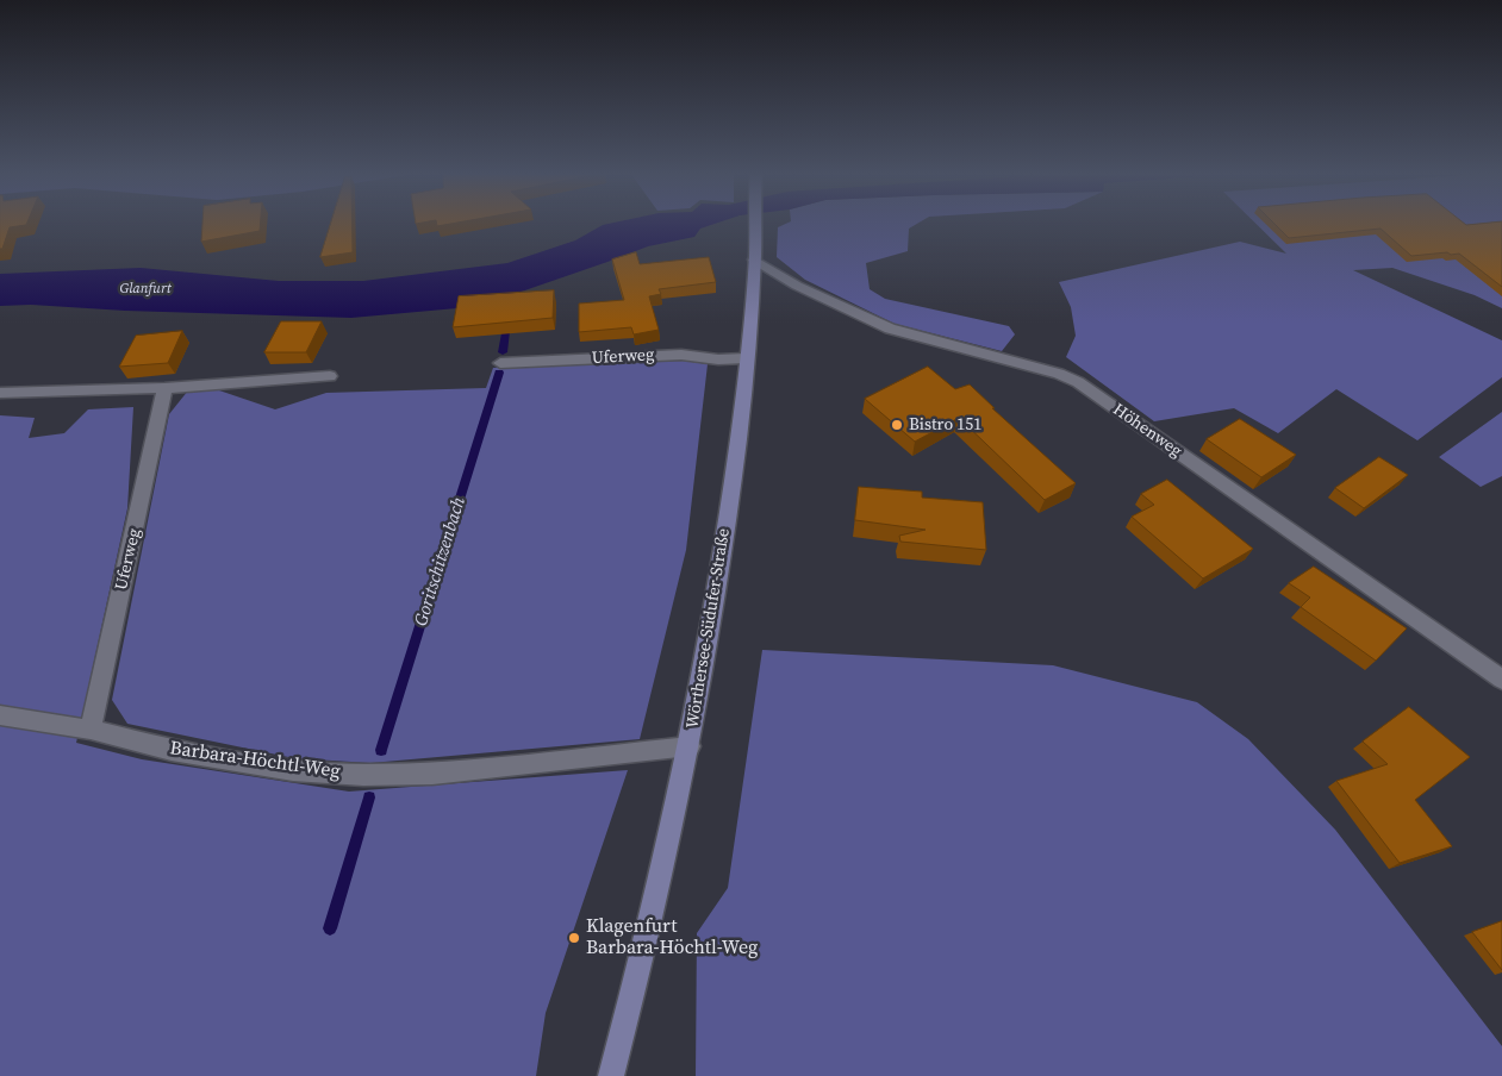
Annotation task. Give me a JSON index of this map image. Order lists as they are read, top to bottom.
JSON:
{
  "streets": {
    "main road": ["Wörthersee-Südufer-Straße"],
    "street": ["Uferweg", "Höhenweg", "Barbara-Höchtl-Weg"]
  },
  "crossings": [
    ["Uferweg", "Wörthersee-Südufer-Straße"],
    ["Uferweg", "Barbara-Höchtl-Weg"],
    ["Höhenweg", "Wörthersee-Südufer-Straße"],
    ["Wörthersee-Südufer-Straße", "Barbara-Höchtl-Weg"]
  ],
  "water": ["Glanfurt", "Goritschitzenbach"],
  "places": ["Bistro 151", "Klagenfurt Barbara-Höchtl-Weg"]
}
